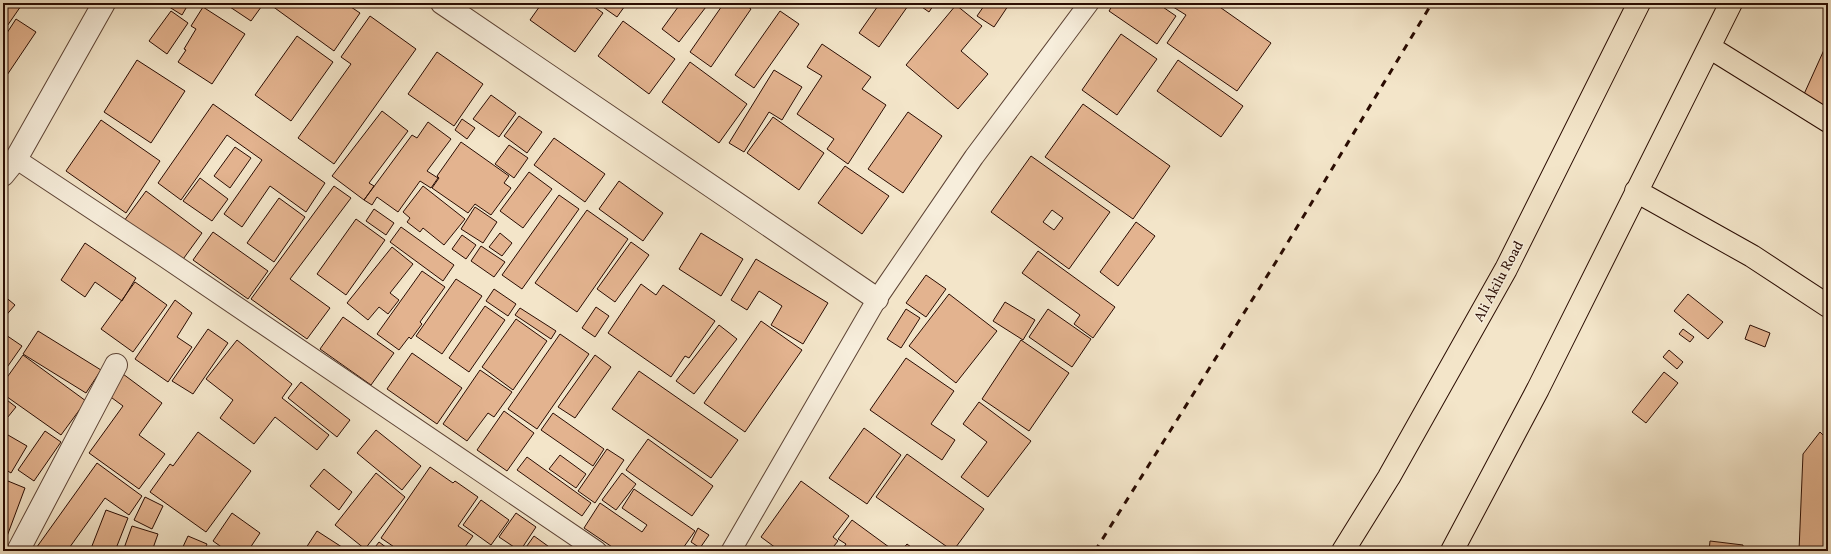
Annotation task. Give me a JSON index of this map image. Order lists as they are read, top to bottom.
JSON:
{
  "streets": {
    "main road": ["Ali Akilu Road"]
  }
}
